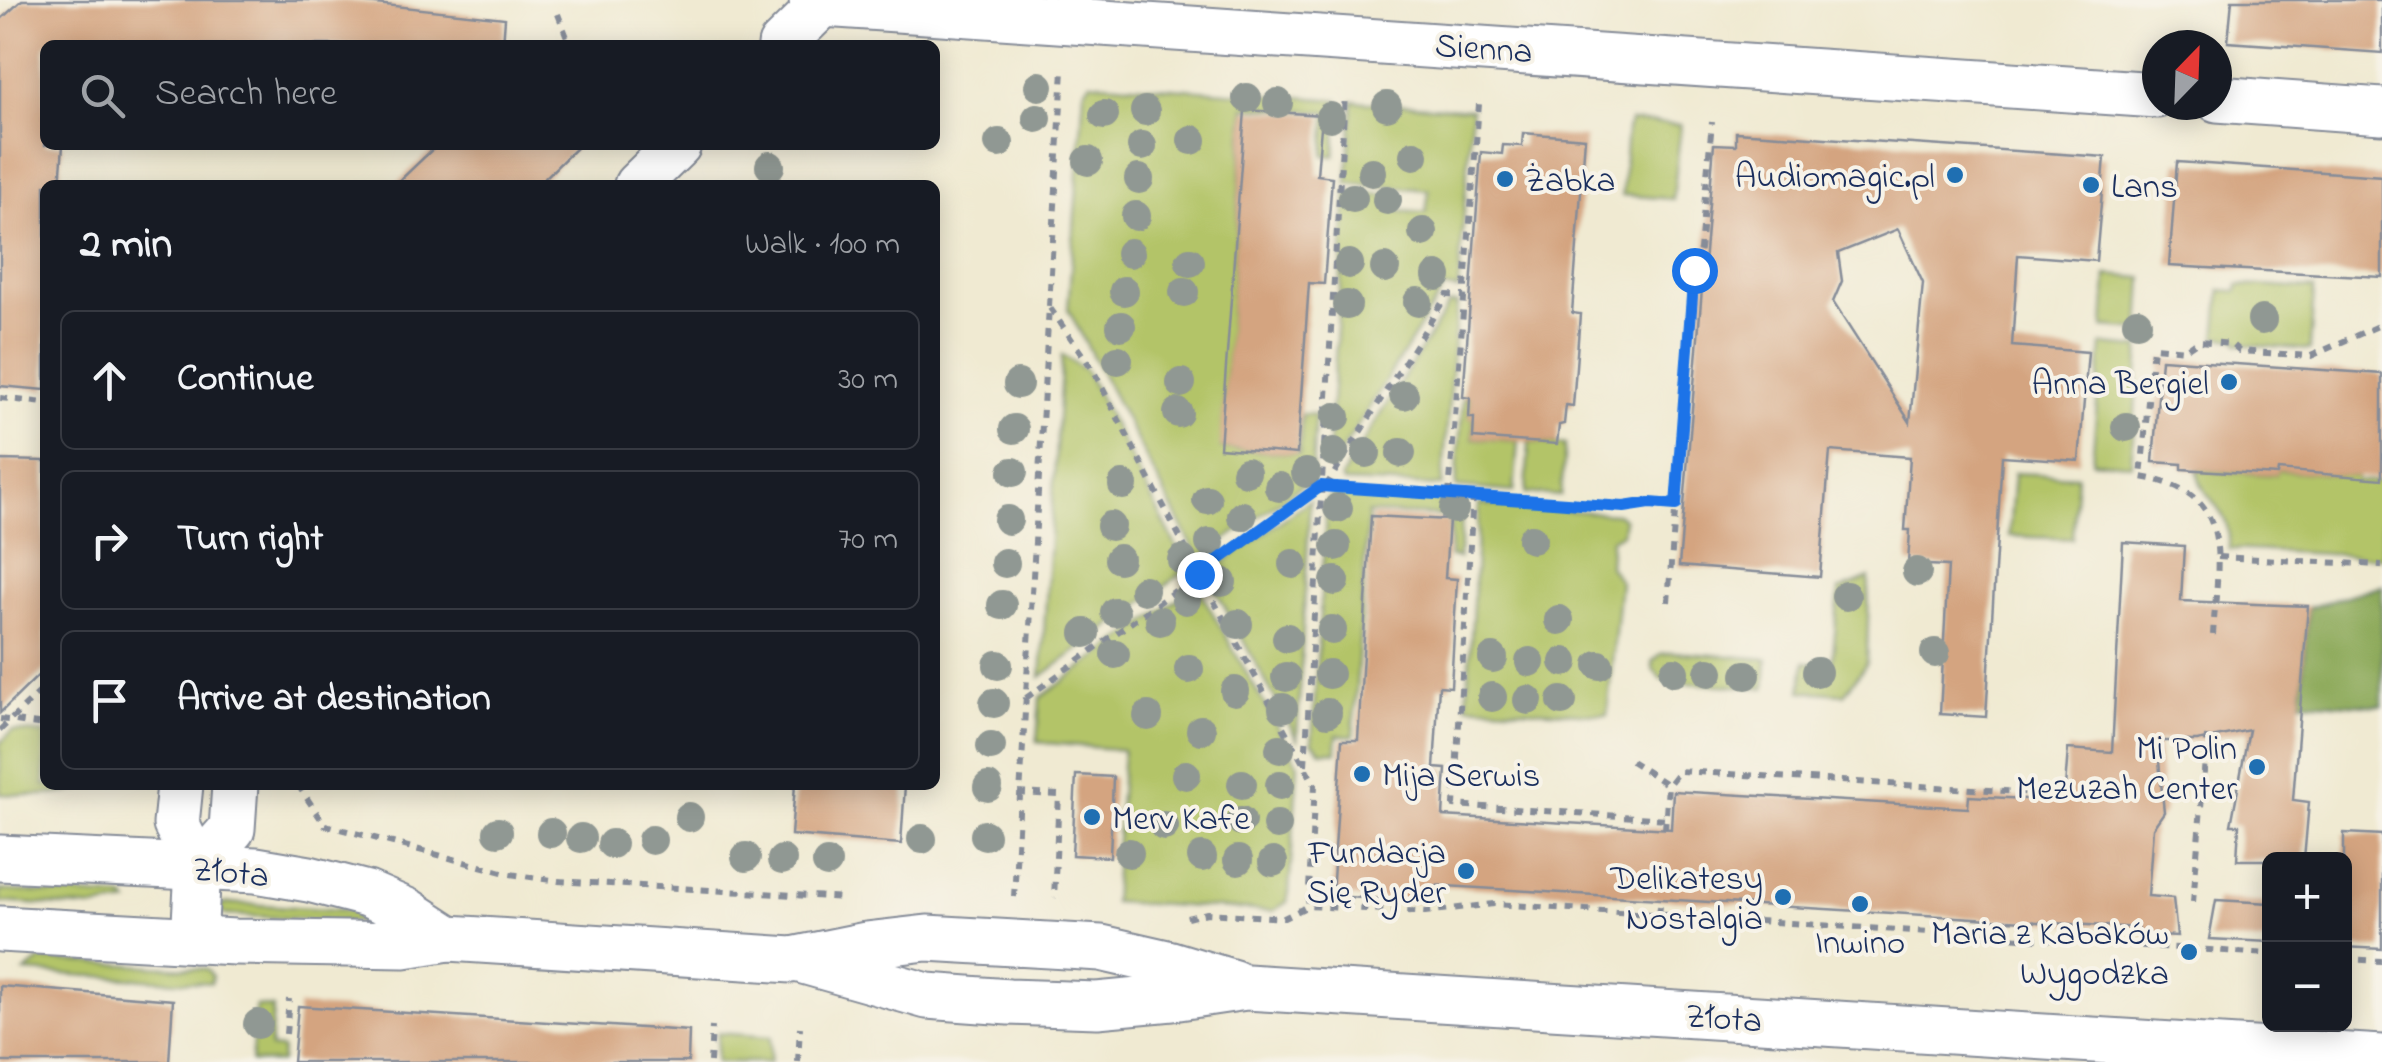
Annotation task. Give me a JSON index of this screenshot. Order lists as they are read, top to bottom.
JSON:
{
  "streets": {
    "street": ["Sienna", "Złota"]
  },
  "places": [
    "Audiomagic.pl",
    "Żabka",
    "Lans",
    "Anna Bergiel",
    "Mi Polin Mezuzah Center",
    "Mija Serwis",
    "Merv Kafe",
    "Fundacja Się Ryder",
    "Delikatesy Nostalgia",
    "Inwino",
    "Maria z Kabaków Wygodzka"
  ],
  "north": "top right",
  "page": {
    "search": "Search here",
    "heading": ["2 min", "Walk · 100 m"],
    "list": [
      ["Continue", "30 m"],
      ["Turn right", "70 m"],
      "Arrive at destination"
    ],
    "map_buttons": ["+", "−"]
  }
}
